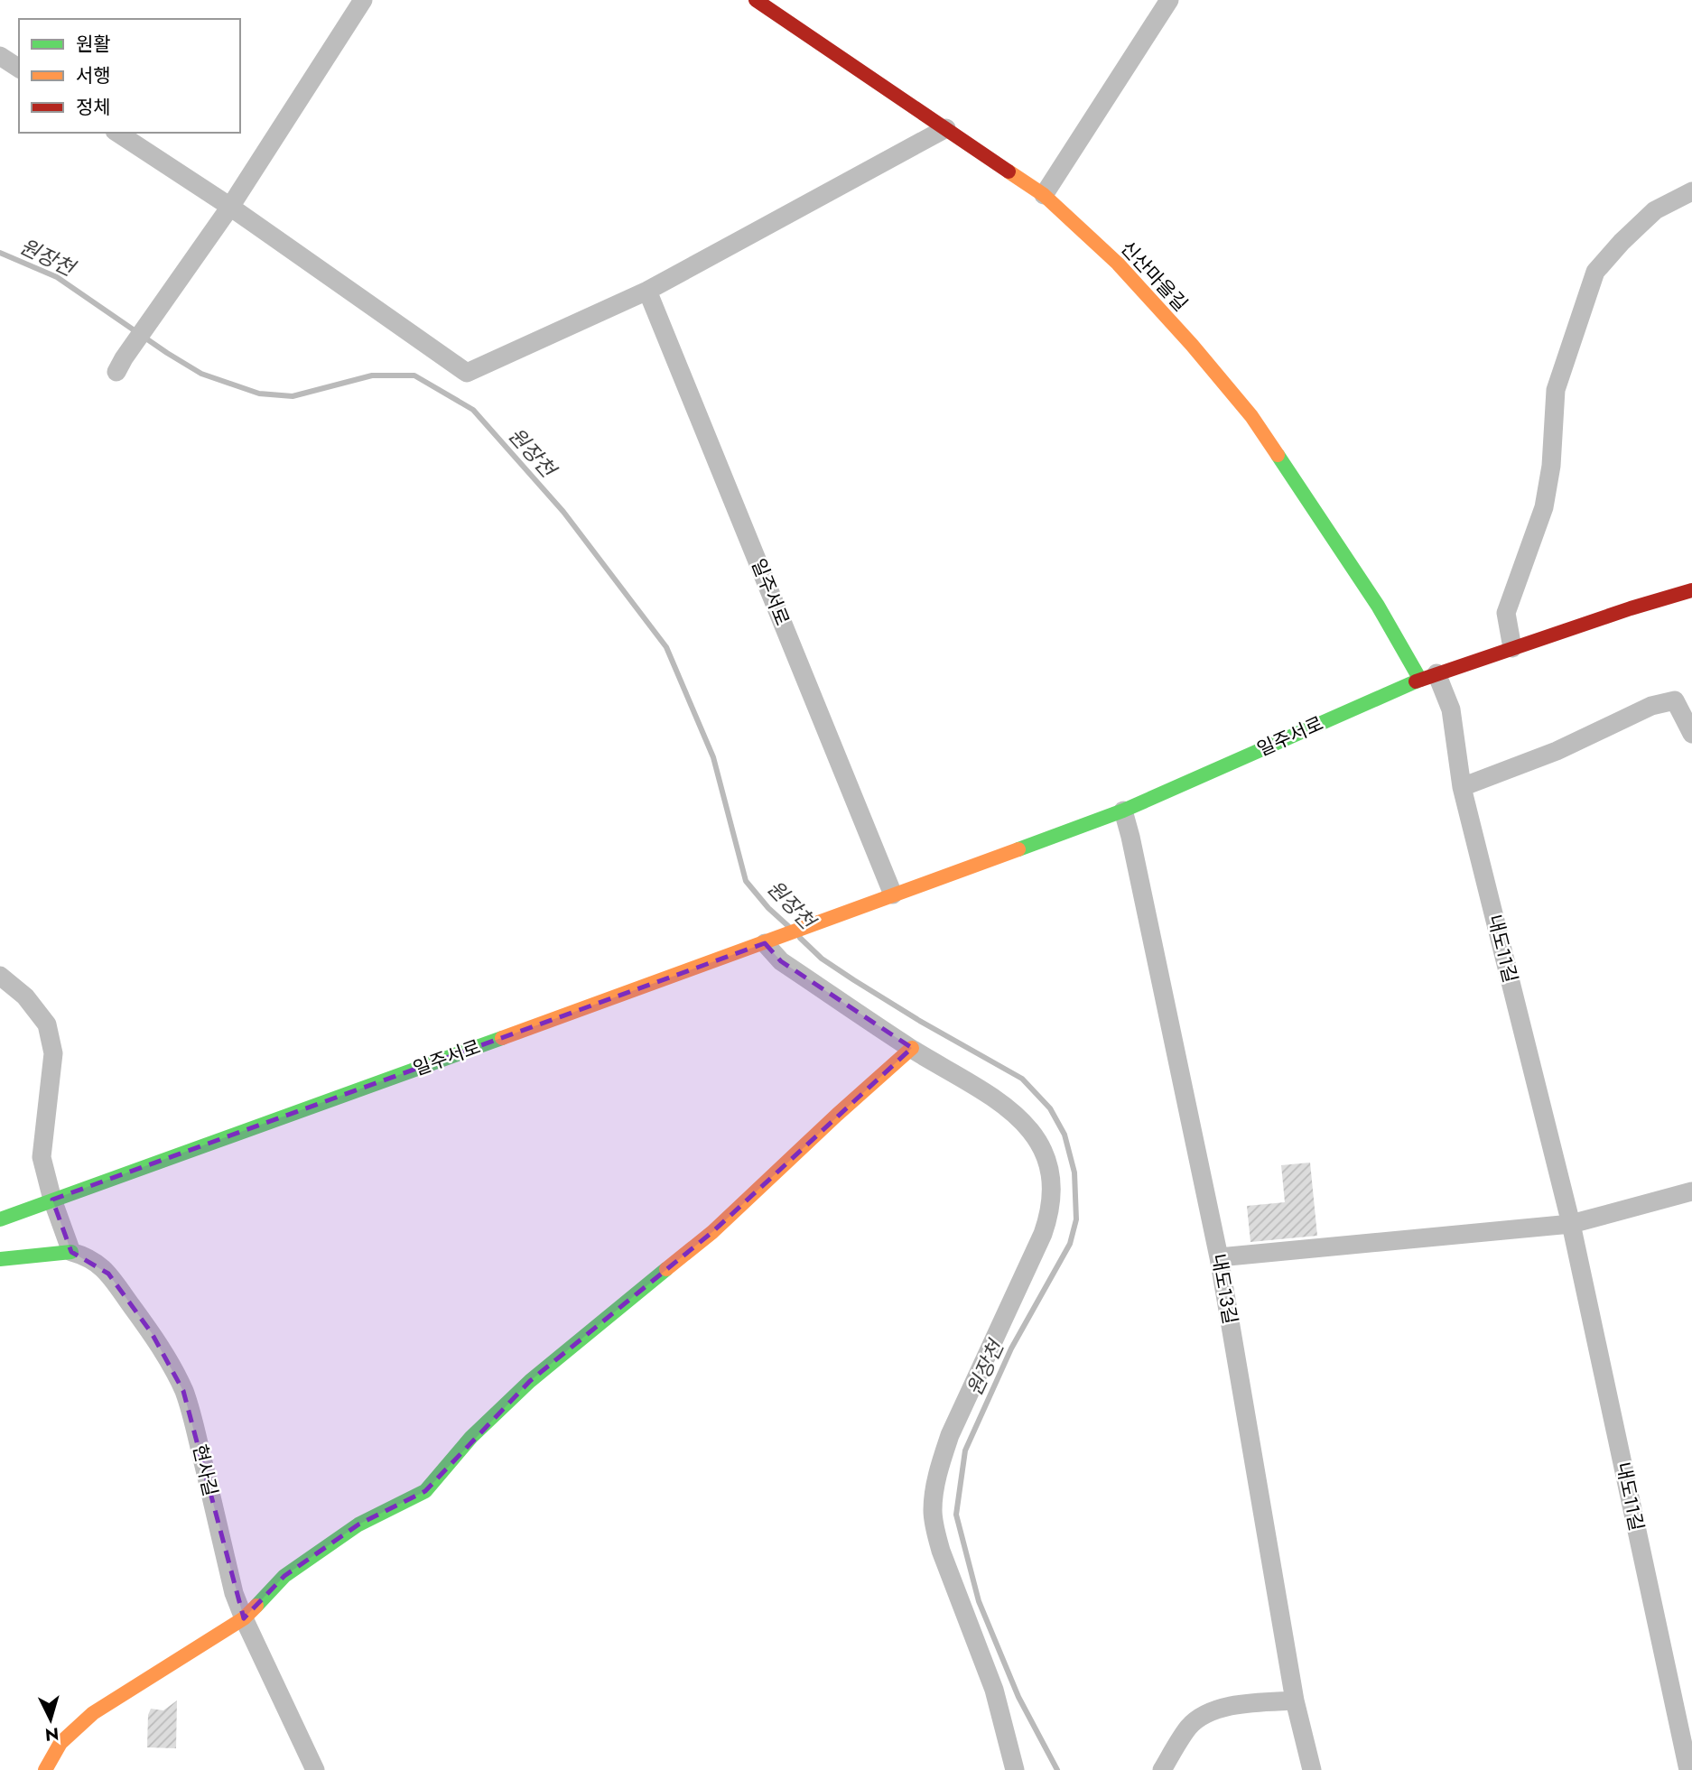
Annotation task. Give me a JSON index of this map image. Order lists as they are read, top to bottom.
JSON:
{
  "streets": {
    "street": [
      "신산마을길",
      "일주서로",
      "내도11길",
      "내도13길",
      "현사길"
    ]
  },
  "crossings": [
    ["신산마을길", "일주서로"],
    ["신산마을길", "내도11길"],
    ["일주서로", "내도11길"],
    ["일주서로", "내도13길"]
  ],
  "water": ["원장천"],
  "legend": ["원활", "서행", "정체"],
  "north": "bottom"
}
